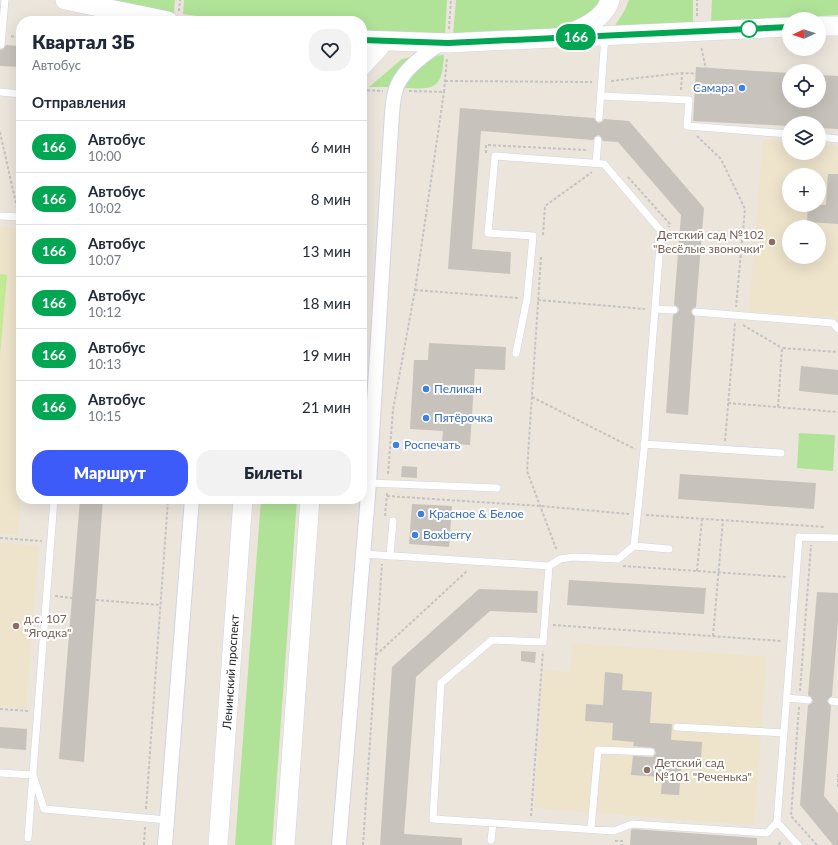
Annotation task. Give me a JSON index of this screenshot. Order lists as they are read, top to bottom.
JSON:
{
  "streets": {
    "main road": ["Ленинский проспект"]
  },
  "places": [
    "Самара",
    "Детский сад №102 \"Весёлые звоночки\"",
    "Пеликан",
    "Пятёрочка",
    "Роспечать",
    "Красное & Белое",
    "Boxberry",
    "д.с. 107 \"Ягодка\"",
    "Детский сад №101 \"Реченька\""
  ],
  "lines": ["bus line 166"],
  "north": "left",
  "page": {
    "on_map": "166",
    "map_buttons": ["+", "−"],
    "heading": [
      ["Квартал 3Б", "Автобус"],
      "Отправления"
    ],
    "list": [
      {
        "mark": "166",
        "name": "Автобус",
        "note": "10:00",
        "value": "6 мин"
      },
      {
        "mark": "166",
        "name": "Автобус",
        "note": "10:02",
        "value": "8 мин"
      },
      {
        "mark": "166",
        "name": "Автобус",
        "note": "10:07",
        "value": "13 мин"
      },
      {
        "mark": "166",
        "name": "Автобус",
        "note": "10:12",
        "value": "18 мин"
      },
      {
        "mark": "166",
        "name": "Автобус",
        "note": "10:13",
        "value": "19 мин"
      },
      {
        "mark": "166",
        "name": "Автобус",
        "note": "10:15",
        "value": "21 мин"
      }
    ],
    "buttons": ["Маршрут", "Билеты"]
  }
}
